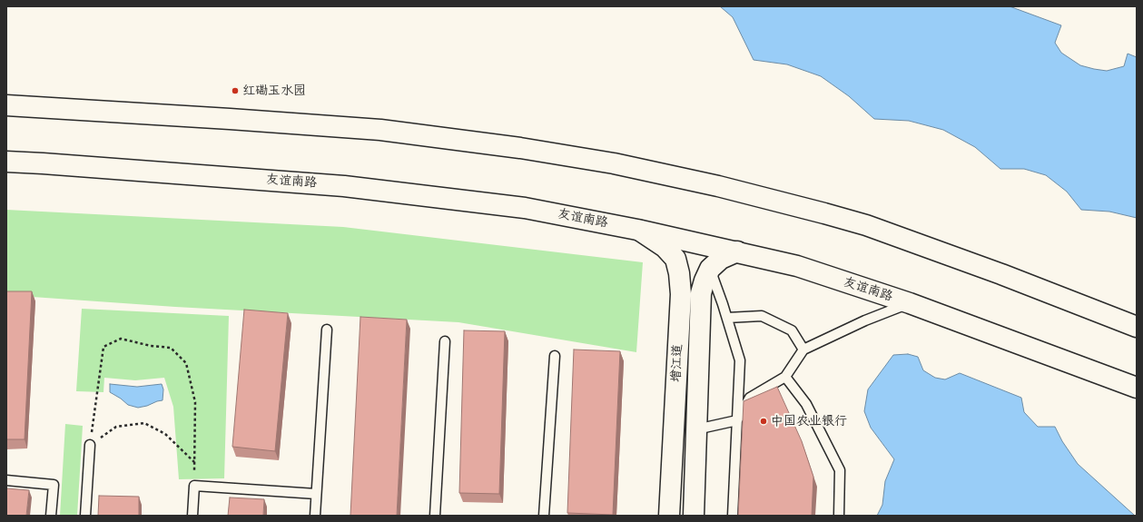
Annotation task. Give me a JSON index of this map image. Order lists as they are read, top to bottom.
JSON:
{
  "streets": {
    "main road": ["友谊南路", "增江道"]
  },
  "crossings": [
    ["友谊南路", "增江道"]
  ],
  "places": ["红磡玉水园", "中国农业银行"]
}
